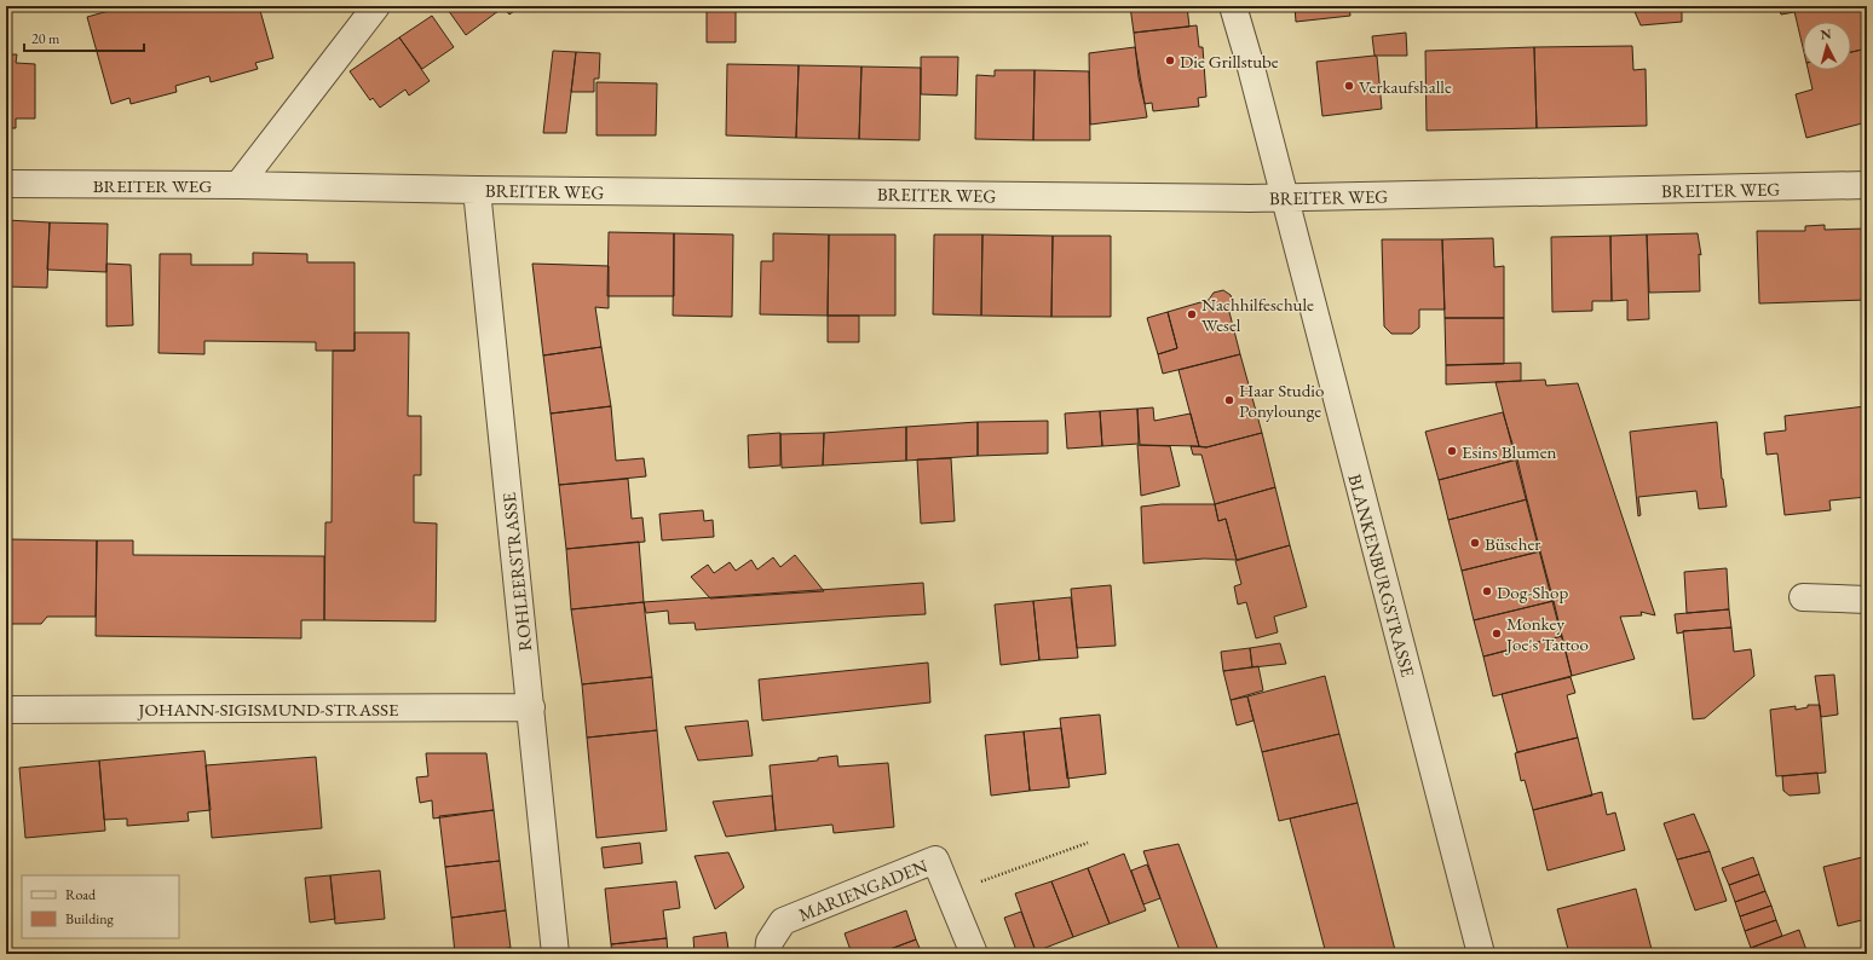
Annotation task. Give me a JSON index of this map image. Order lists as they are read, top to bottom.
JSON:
{
  "streets": {
    "street": [
      "BREITER WEG",
      "ROHLEERSTRASSE",
      "BLANKENBURGSTRASSE",
      "JOHANN-SIGISMUND-STRASSE",
      "MARIENGADEN"
    ]
  },
  "crossings": [
    ["BREITER WEG", "ROHLEERSTRASSE"],
    ["BREITER WEG", "BLANKENBURGSTRASSE"],
    ["ROHLEERSTRASSE", "JOHANN-SIGISMUND-STRASSE"]
  ],
  "places": [
    "Die Grillstube",
    "Verkaufshalle",
    "Nachhilfeschule Wesel",
    "Haar Studio Ponylounge",
    "Esins Blumen",
    "Büscher",
    "Dog-Shop",
    "Monkey Joe's Tattoo"
  ],
  "legend": ["Road", "Building"],
  "scale_bar": "20 m",
  "north": "top"
}
